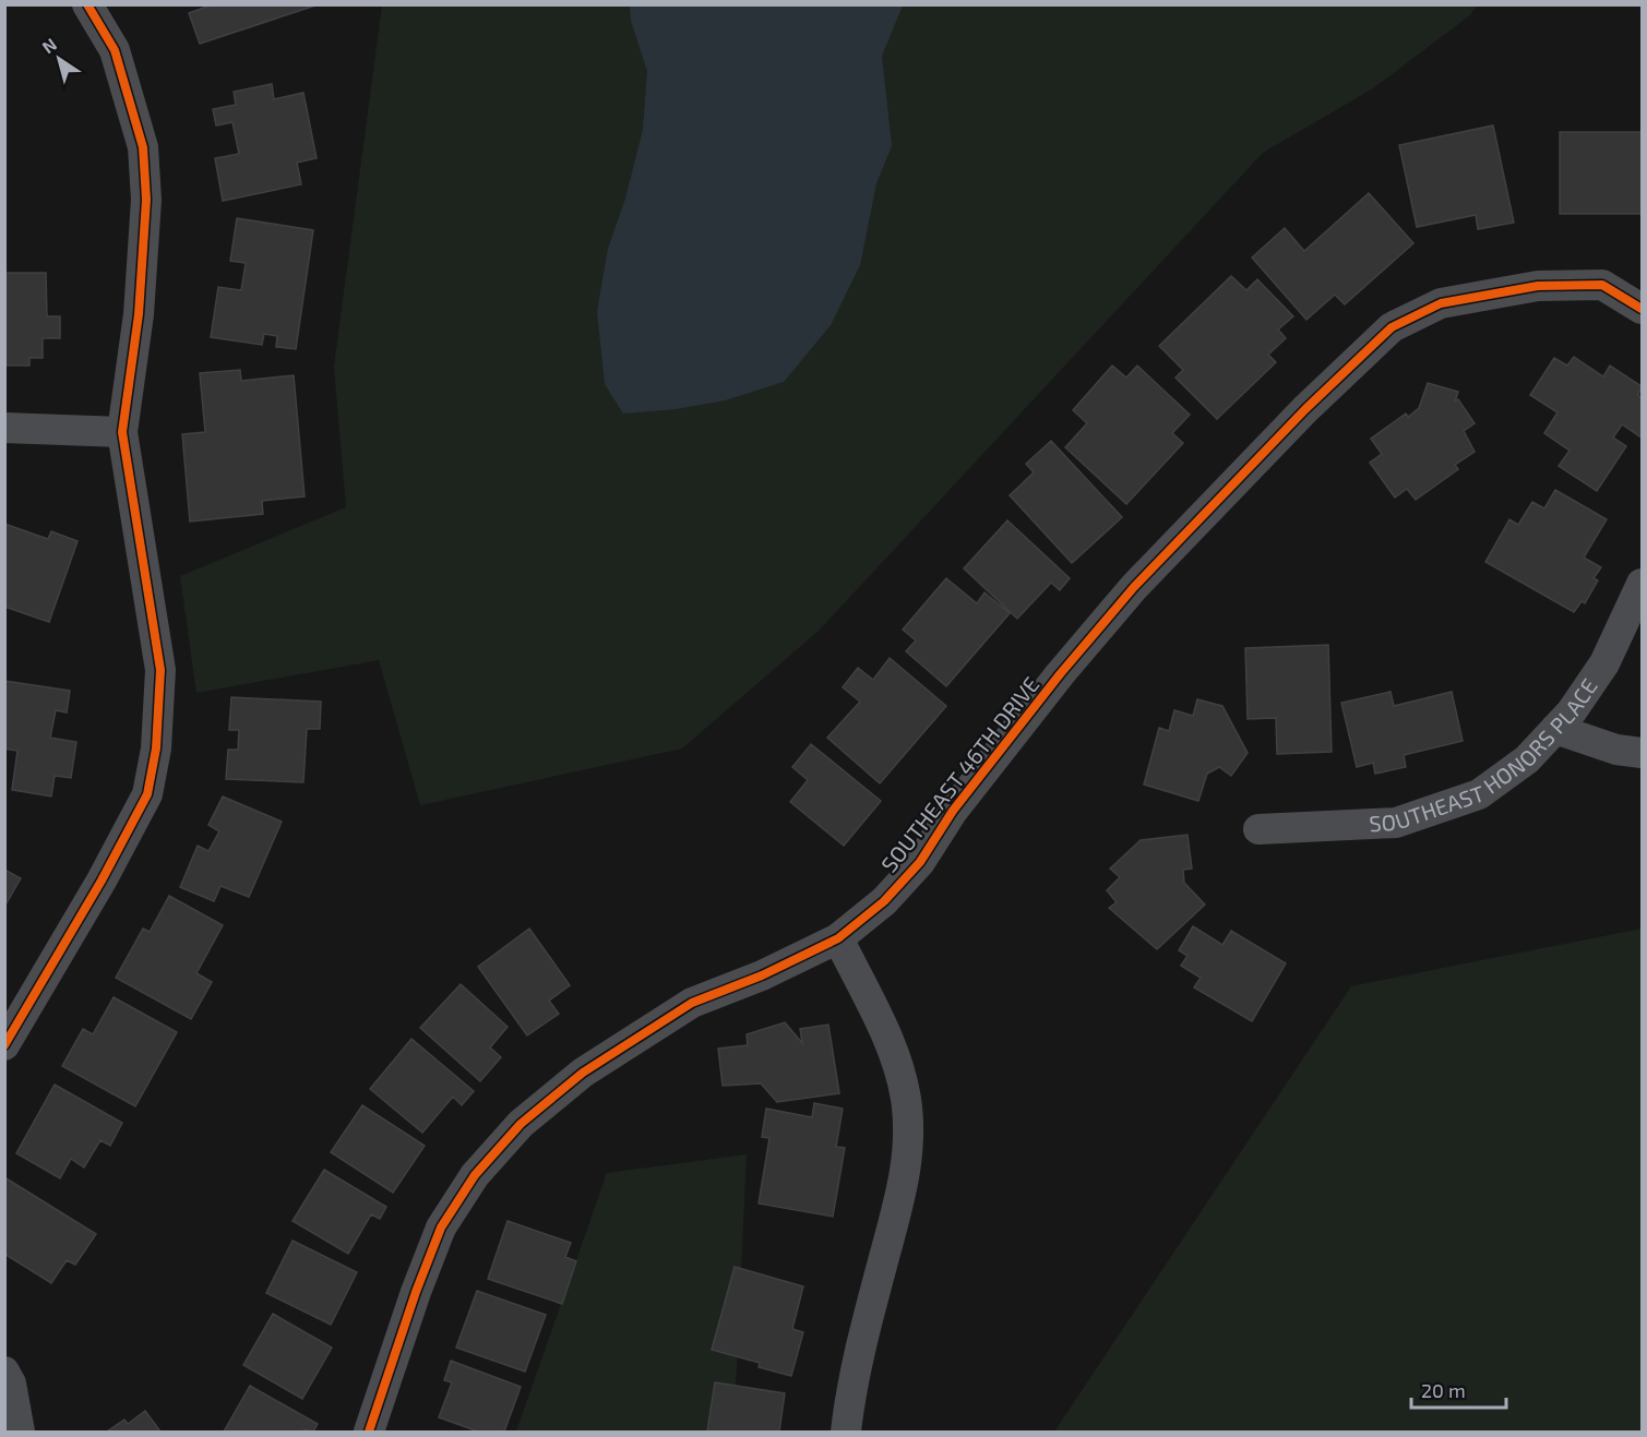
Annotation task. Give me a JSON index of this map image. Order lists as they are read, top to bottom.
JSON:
{
  "streets": {
    "street": ["SOUTHEAST HONORS PLACE", "SOUTHEAST 46TH DRIVE"]
  },
  "scale_bar": "20 m",
  "north": "top left"
}
